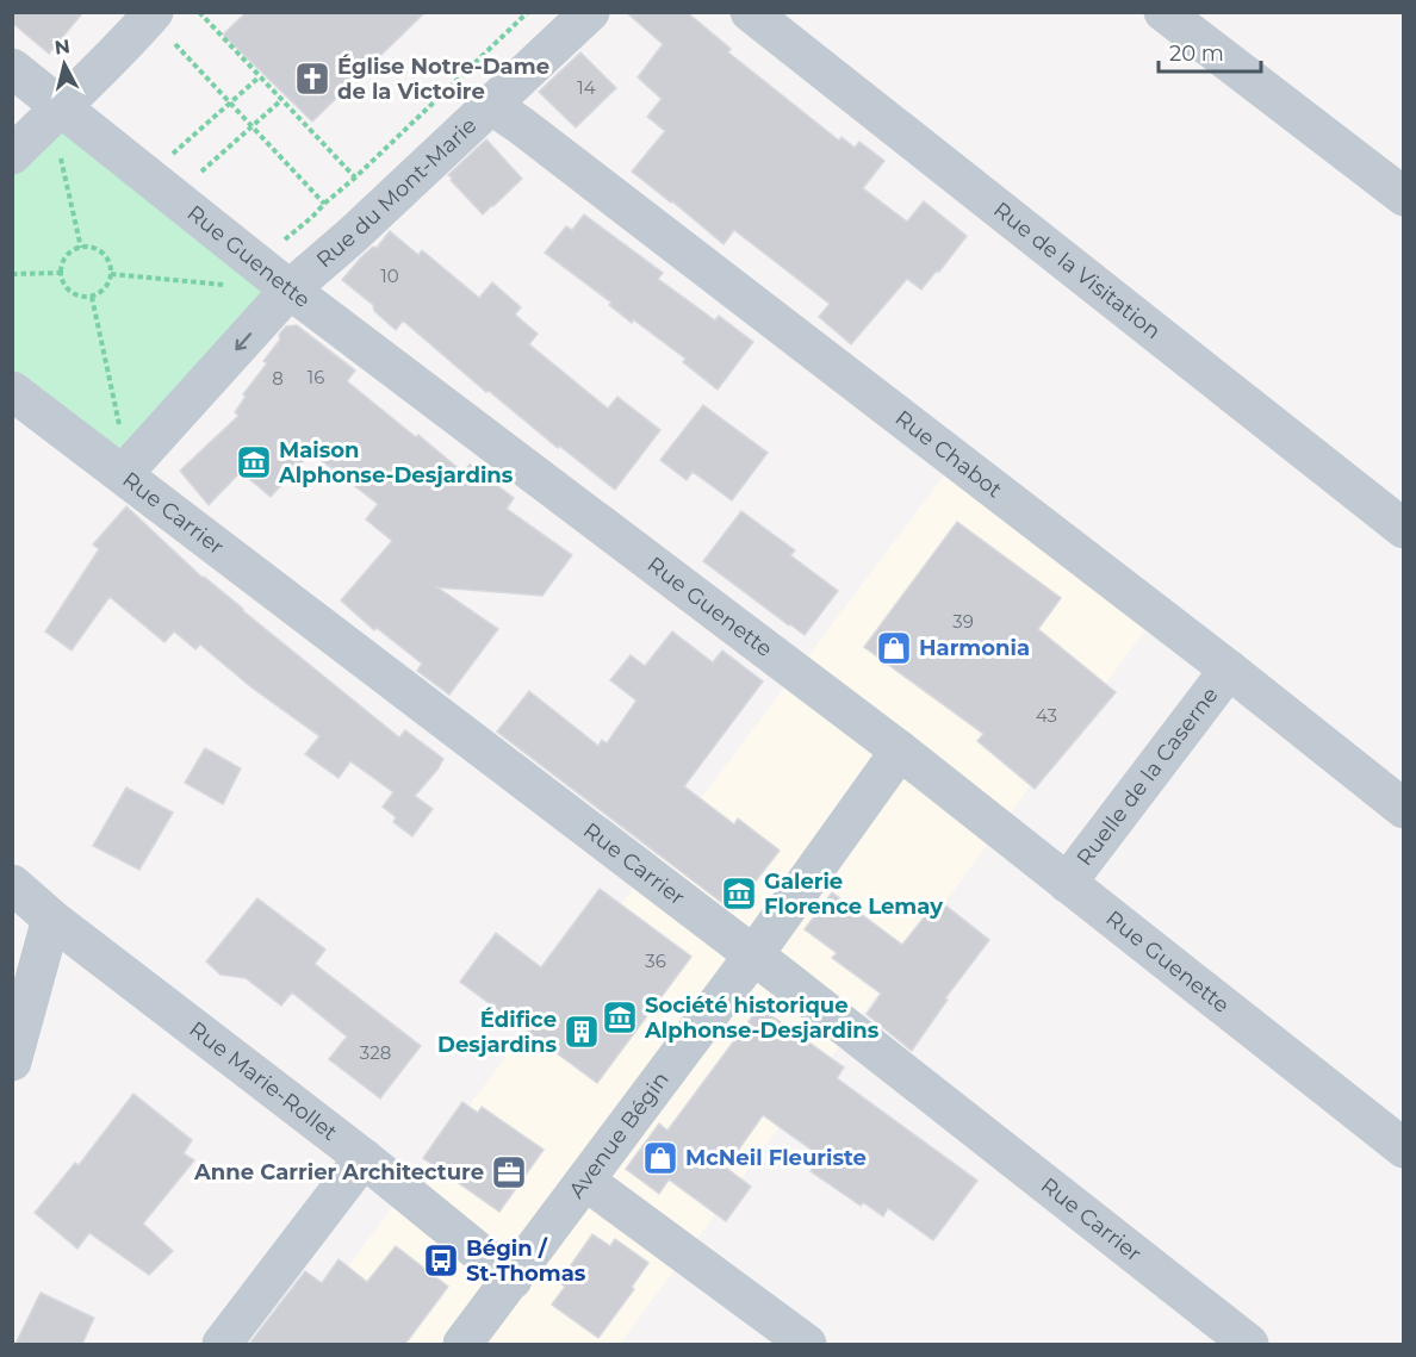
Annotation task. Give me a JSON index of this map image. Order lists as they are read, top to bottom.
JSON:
{
  "streets": {
    "street": [
      "Rue du Mont-Marie",
      "Rue Guenette",
      "Rue de la Visitation",
      "Rue Chabot",
      "Rue Carrier",
      "Ruelle de la Caserne",
      "Rue Marie-Rollet",
      "Avenue Bégin"
    ]
  },
  "crossings": [
    ["Rue du Mont-Marie", "Rue Guenette"],
    ["Rue du Mont-Marie", "Rue Chabot"],
    ["Rue du Mont-Marie", "Rue Carrier"],
    ["Rue Guenette", "Ruelle de la Caserne"],
    ["Rue Guenette", "Avenue Bégin"],
    ["Rue Chabot", "Ruelle de la Caserne"],
    ["Rue Carrier", "Avenue Bégin"],
    ["Rue Marie-Rollet", "Avenue Bégin"]
  ],
  "places": {
    "church": ["Église Notre-Dame de la Victoire"],
    "museum": ["Maison Alphonse-Desjardins", "Galerie Florence Lemay", "Société historique Alphonse-Desjardins"],
    "shop": ["Harmonia", "McNeil Fleuriste"],
    "building": ["Édifice Desjardins"],
    "office": ["Anne Carrier Architecture"],
    "bus stop": ["Bégin / St-Thomas"]
  },
  "house_numbers": [
    "14",
    "10",
    "16",
    "8",
    "39",
    "43",
    "36",
    "328"
  ],
  "scale_bar": "20 m",
  "north": "top"
}
